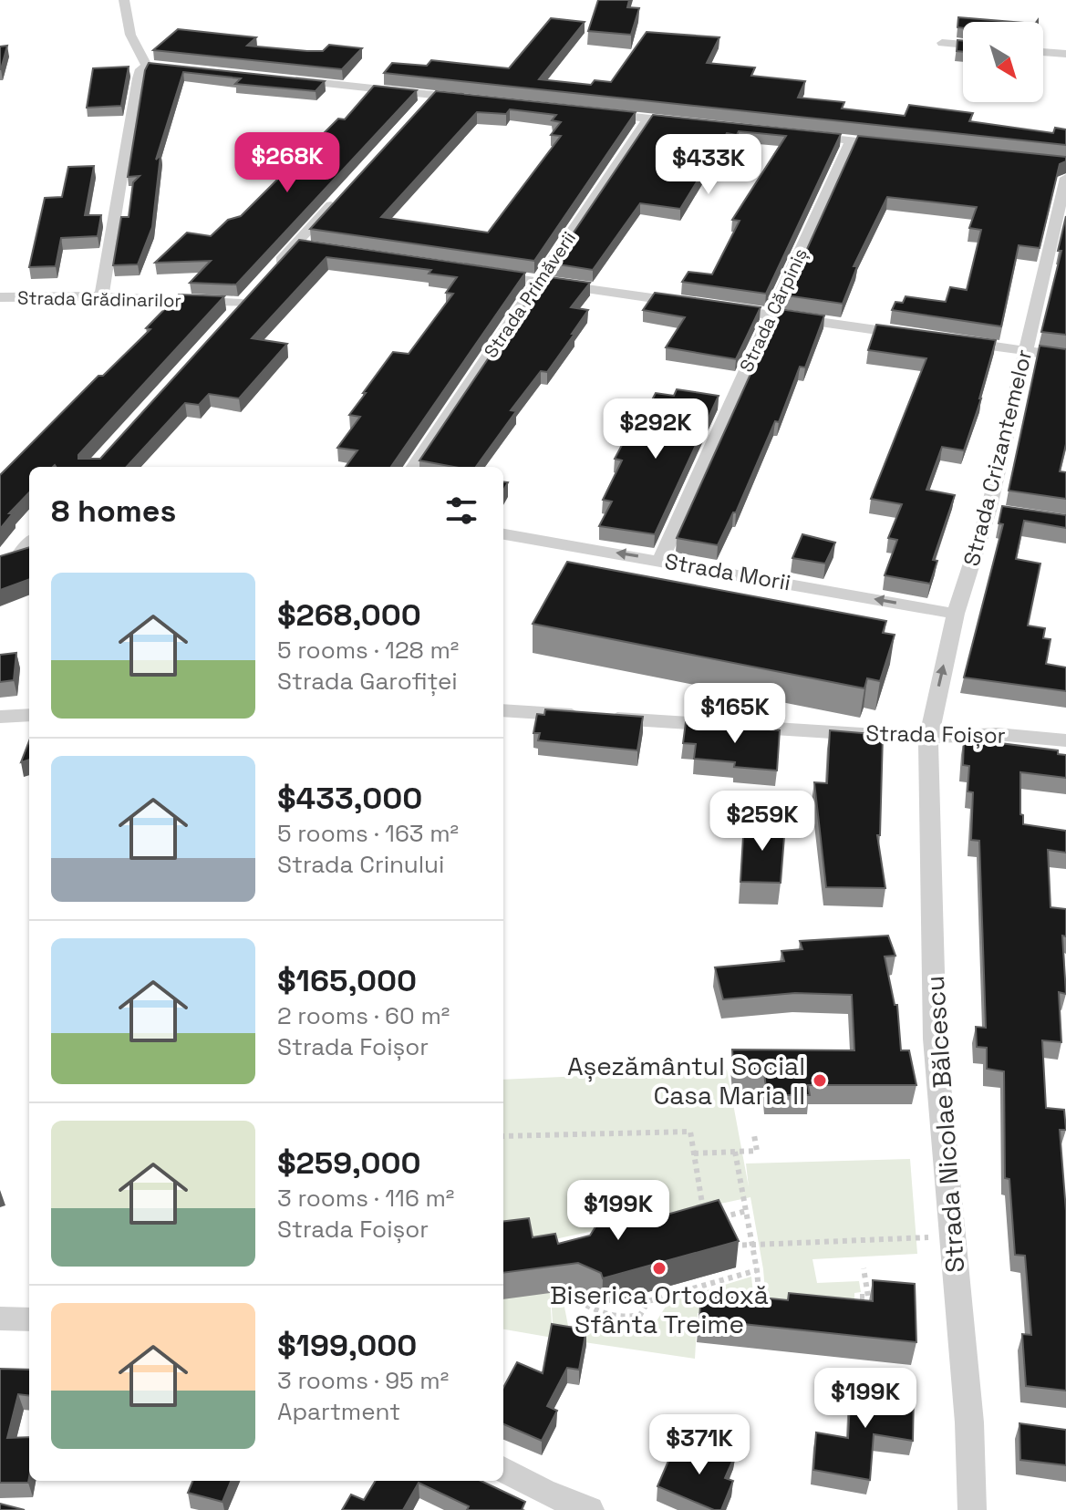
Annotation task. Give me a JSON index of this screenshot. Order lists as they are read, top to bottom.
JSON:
{
  "streets": {
    "street": [
      "Strada Primăverii",
      "Strada Grădinarilor",
      "Strada Cărpiniș",
      "Strada Crizantemelor",
      "Strada Morii",
      "Strada Foișor",
      "Strada Nicolae Bălcescu"
    ]
  },
  "crossings": [
    ["Strada Cărpiniș", "Strada Morii"],
    ["Strada Crizantemelor", "Strada Morii"],
    ["Strada Crizantemelor", "Strada Foișor"],
    ["Strada Crizantemelor", "Strada Nicolae Bălcescu"],
    ["Strada Foișor", "Strada Nicolae Bălcescu"]
  ],
  "one_way": ["Strada Morii"],
  "places": ["Așezământul Social Casa Maria II", "Biserica Ortodoxă Sfânta Treime"],
  "north": "bottom right",
  "page": {
    "price": [
      "$268K",
      "$433K",
      "$292K",
      "$165K",
      "$259K",
      "$199K",
      "$199K",
      "$371K"
    ],
    "heading": "8 homes",
    "list": [
      {
        "name": "$268,000",
        "note": "5 rooms · 128 m² · Strada Garofiței"
      },
      {
        "name": "$433,000",
        "note": "5 rooms · 163 m² · Strada Crinului"
      },
      {
        "name": "$165,000",
        "note": "2 rooms · 60 m² · Strada Foișor"
      },
      {
        "name": "$259,000",
        "note": "3 rooms · 116 m² · Strada Foișor"
      },
      {
        "name": "$199,000",
        "note": "3 rooms · 95 m² · Apartment"
      }
    ]
  }
}
